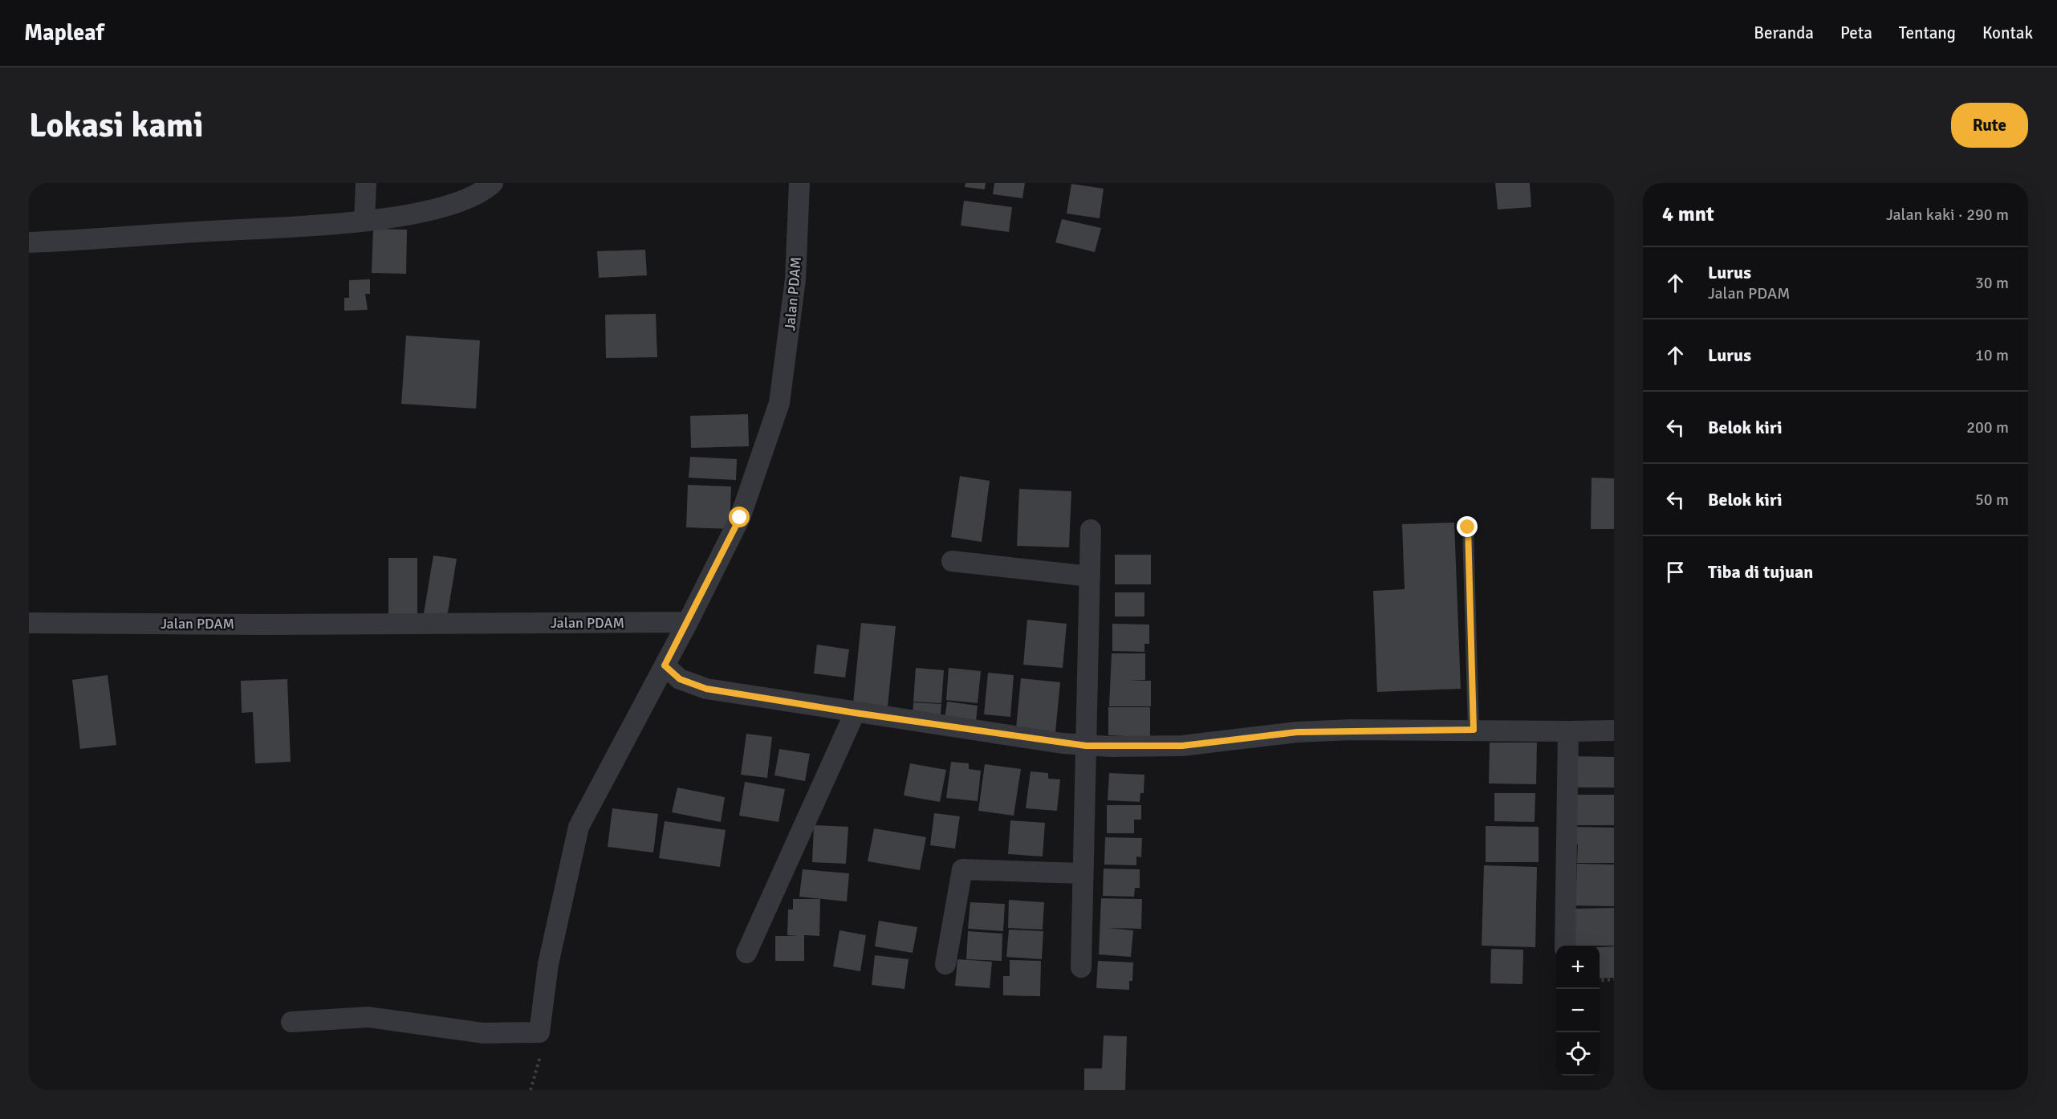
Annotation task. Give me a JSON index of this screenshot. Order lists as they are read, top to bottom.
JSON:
{
  "streets": {
    "street": ["Jalan PDAM"]
  },
  "page": {
    "header": "Mapleaf",
    "nav": [
      "Beranda",
      "Peta",
      "Tentang",
      "Kontak"
    ],
    "buttons": "Rute",
    "title": "Lokasi kami",
    "heading": ["4 mnt", "Jalan kaki · 290 m"],
    "list": [
      ["Lurus", "Jalan PDAM", "30 m"],
      ["Lurus", "10 m"],
      ["Belok kiri", "200 m"],
      ["Belok kiri", "50 m"],
      "Tiba di tujuan"
    ],
    "map_buttons": ["+", "−"]
  }
}
